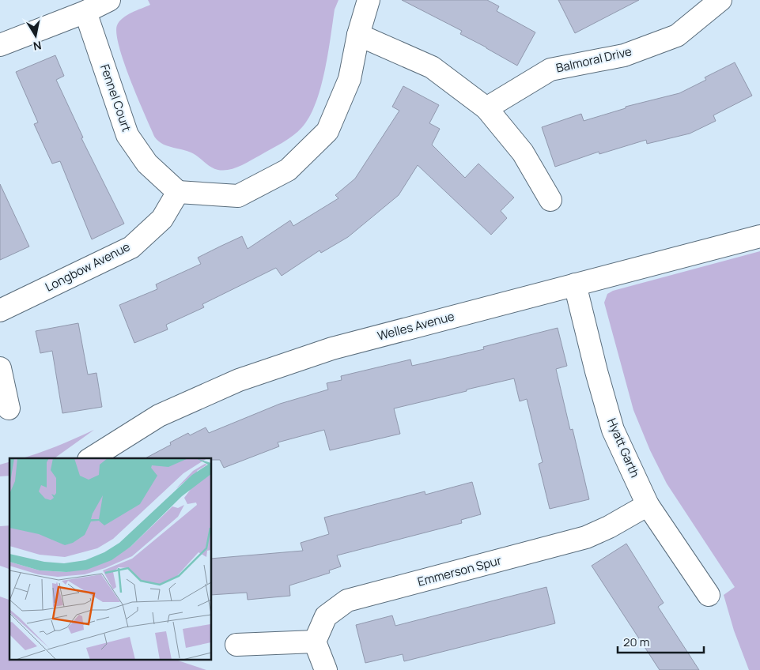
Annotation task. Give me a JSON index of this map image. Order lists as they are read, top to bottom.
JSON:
{
  "streets": {
    "street": [
      "Balmoral Drive",
      "Fennel Court",
      "Longbow Avenue",
      "Welles Avenue",
      "Hyatt Garth",
      "Emmerson Spur"
    ]
  },
  "crossings": [
    ["Fennel Court", "Longbow Avenue"],
    ["Welles Avenue", "Hyatt Garth"],
    ["Hyatt Garth", "Emmerson Spur"]
  ],
  "scale_bar": "20 m",
  "north": "bottom"
}
